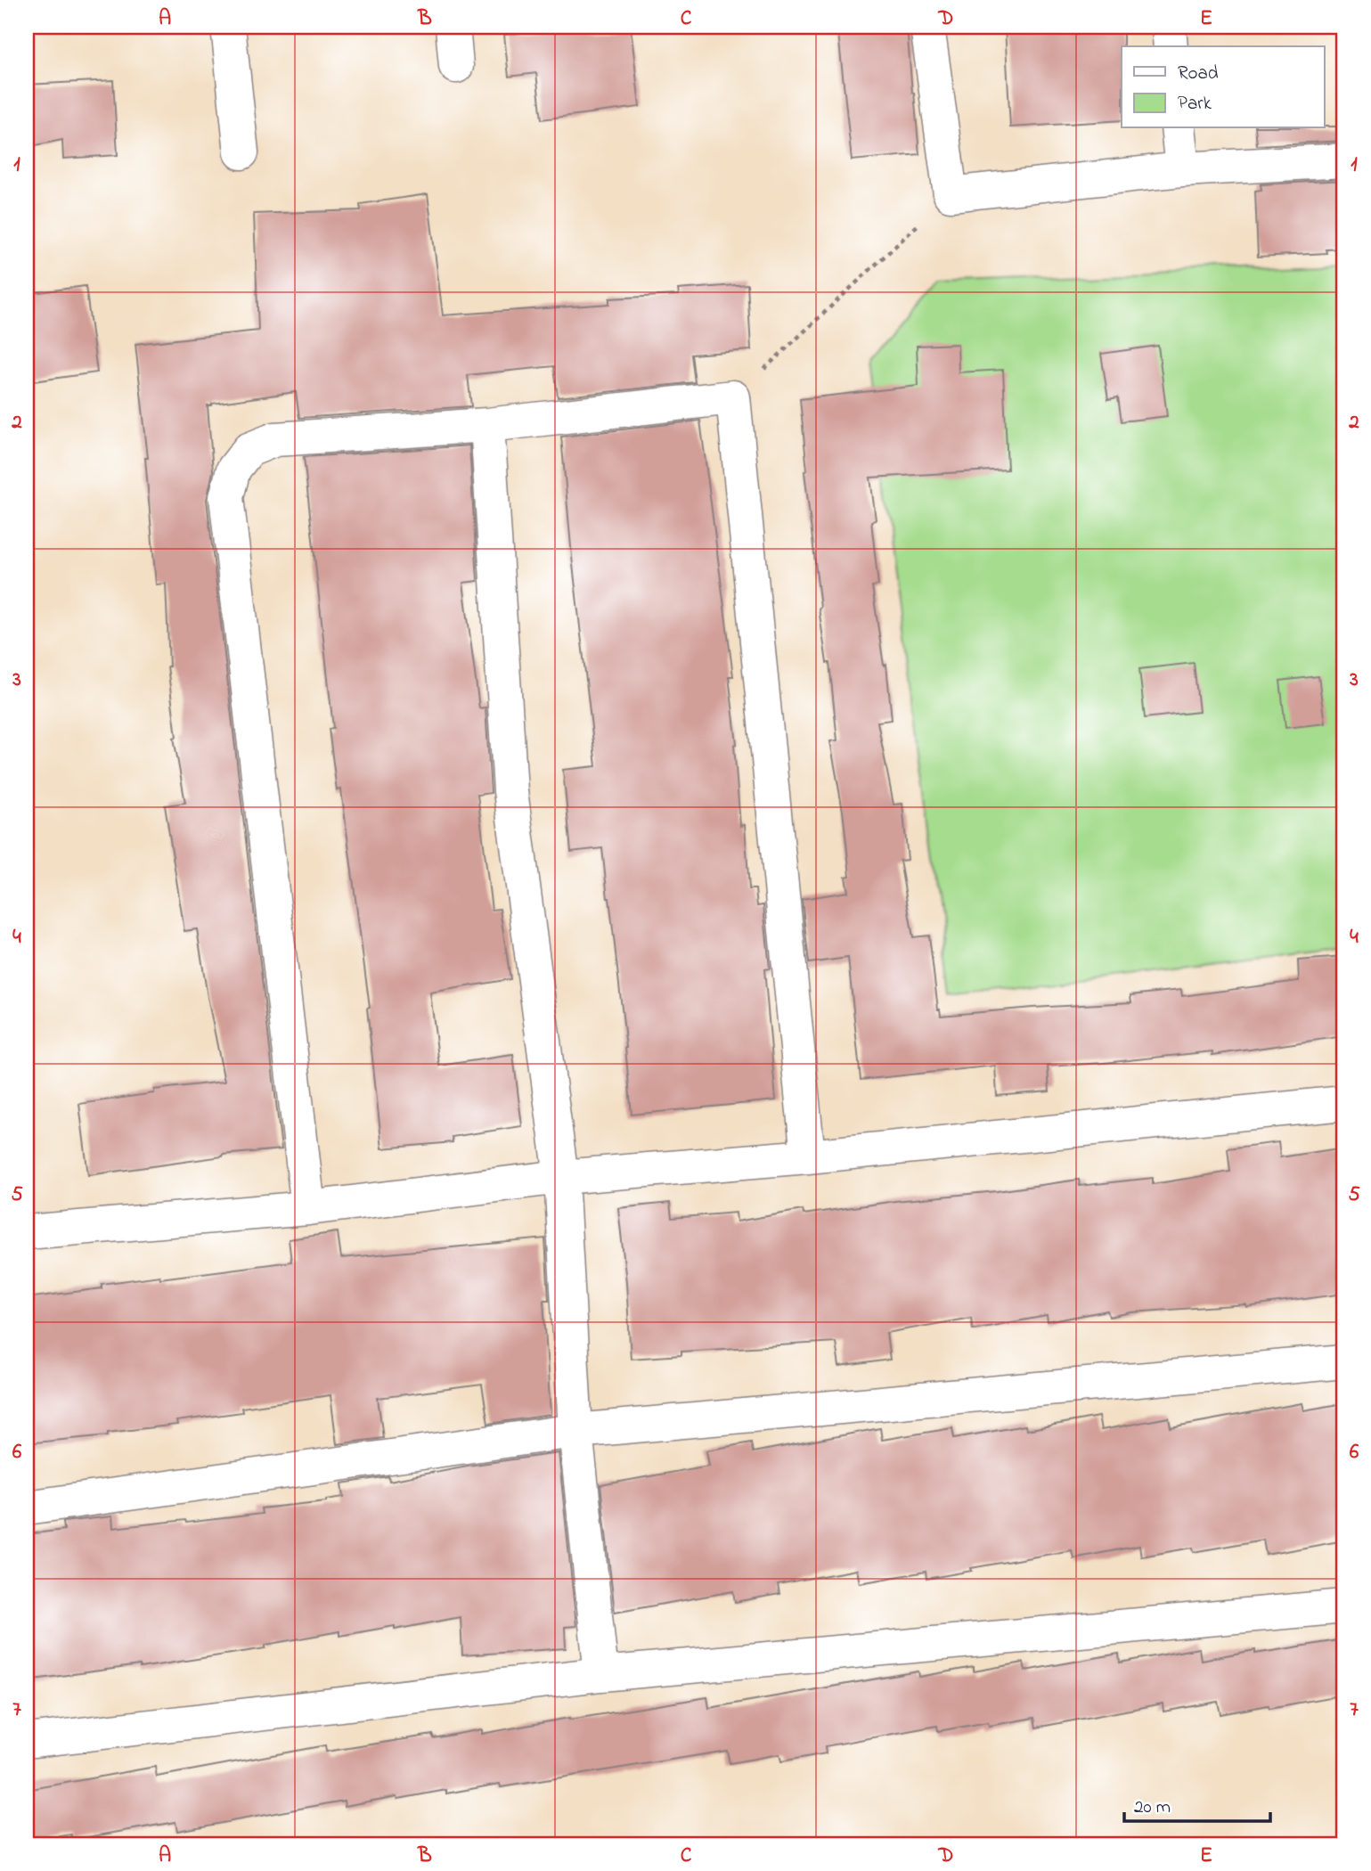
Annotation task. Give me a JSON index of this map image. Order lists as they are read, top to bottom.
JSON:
{
  "legend": ["Road", "Park"],
  "scale_bar": "20 m",
  "grid": {
    "columns": [
      "A",
      "B",
      "C",
      "D",
      "E"
    ],
    "rows": [
      "1",
      "2",
      "3",
      "4",
      "5",
      "6",
      "7"
    ]
  }
}
